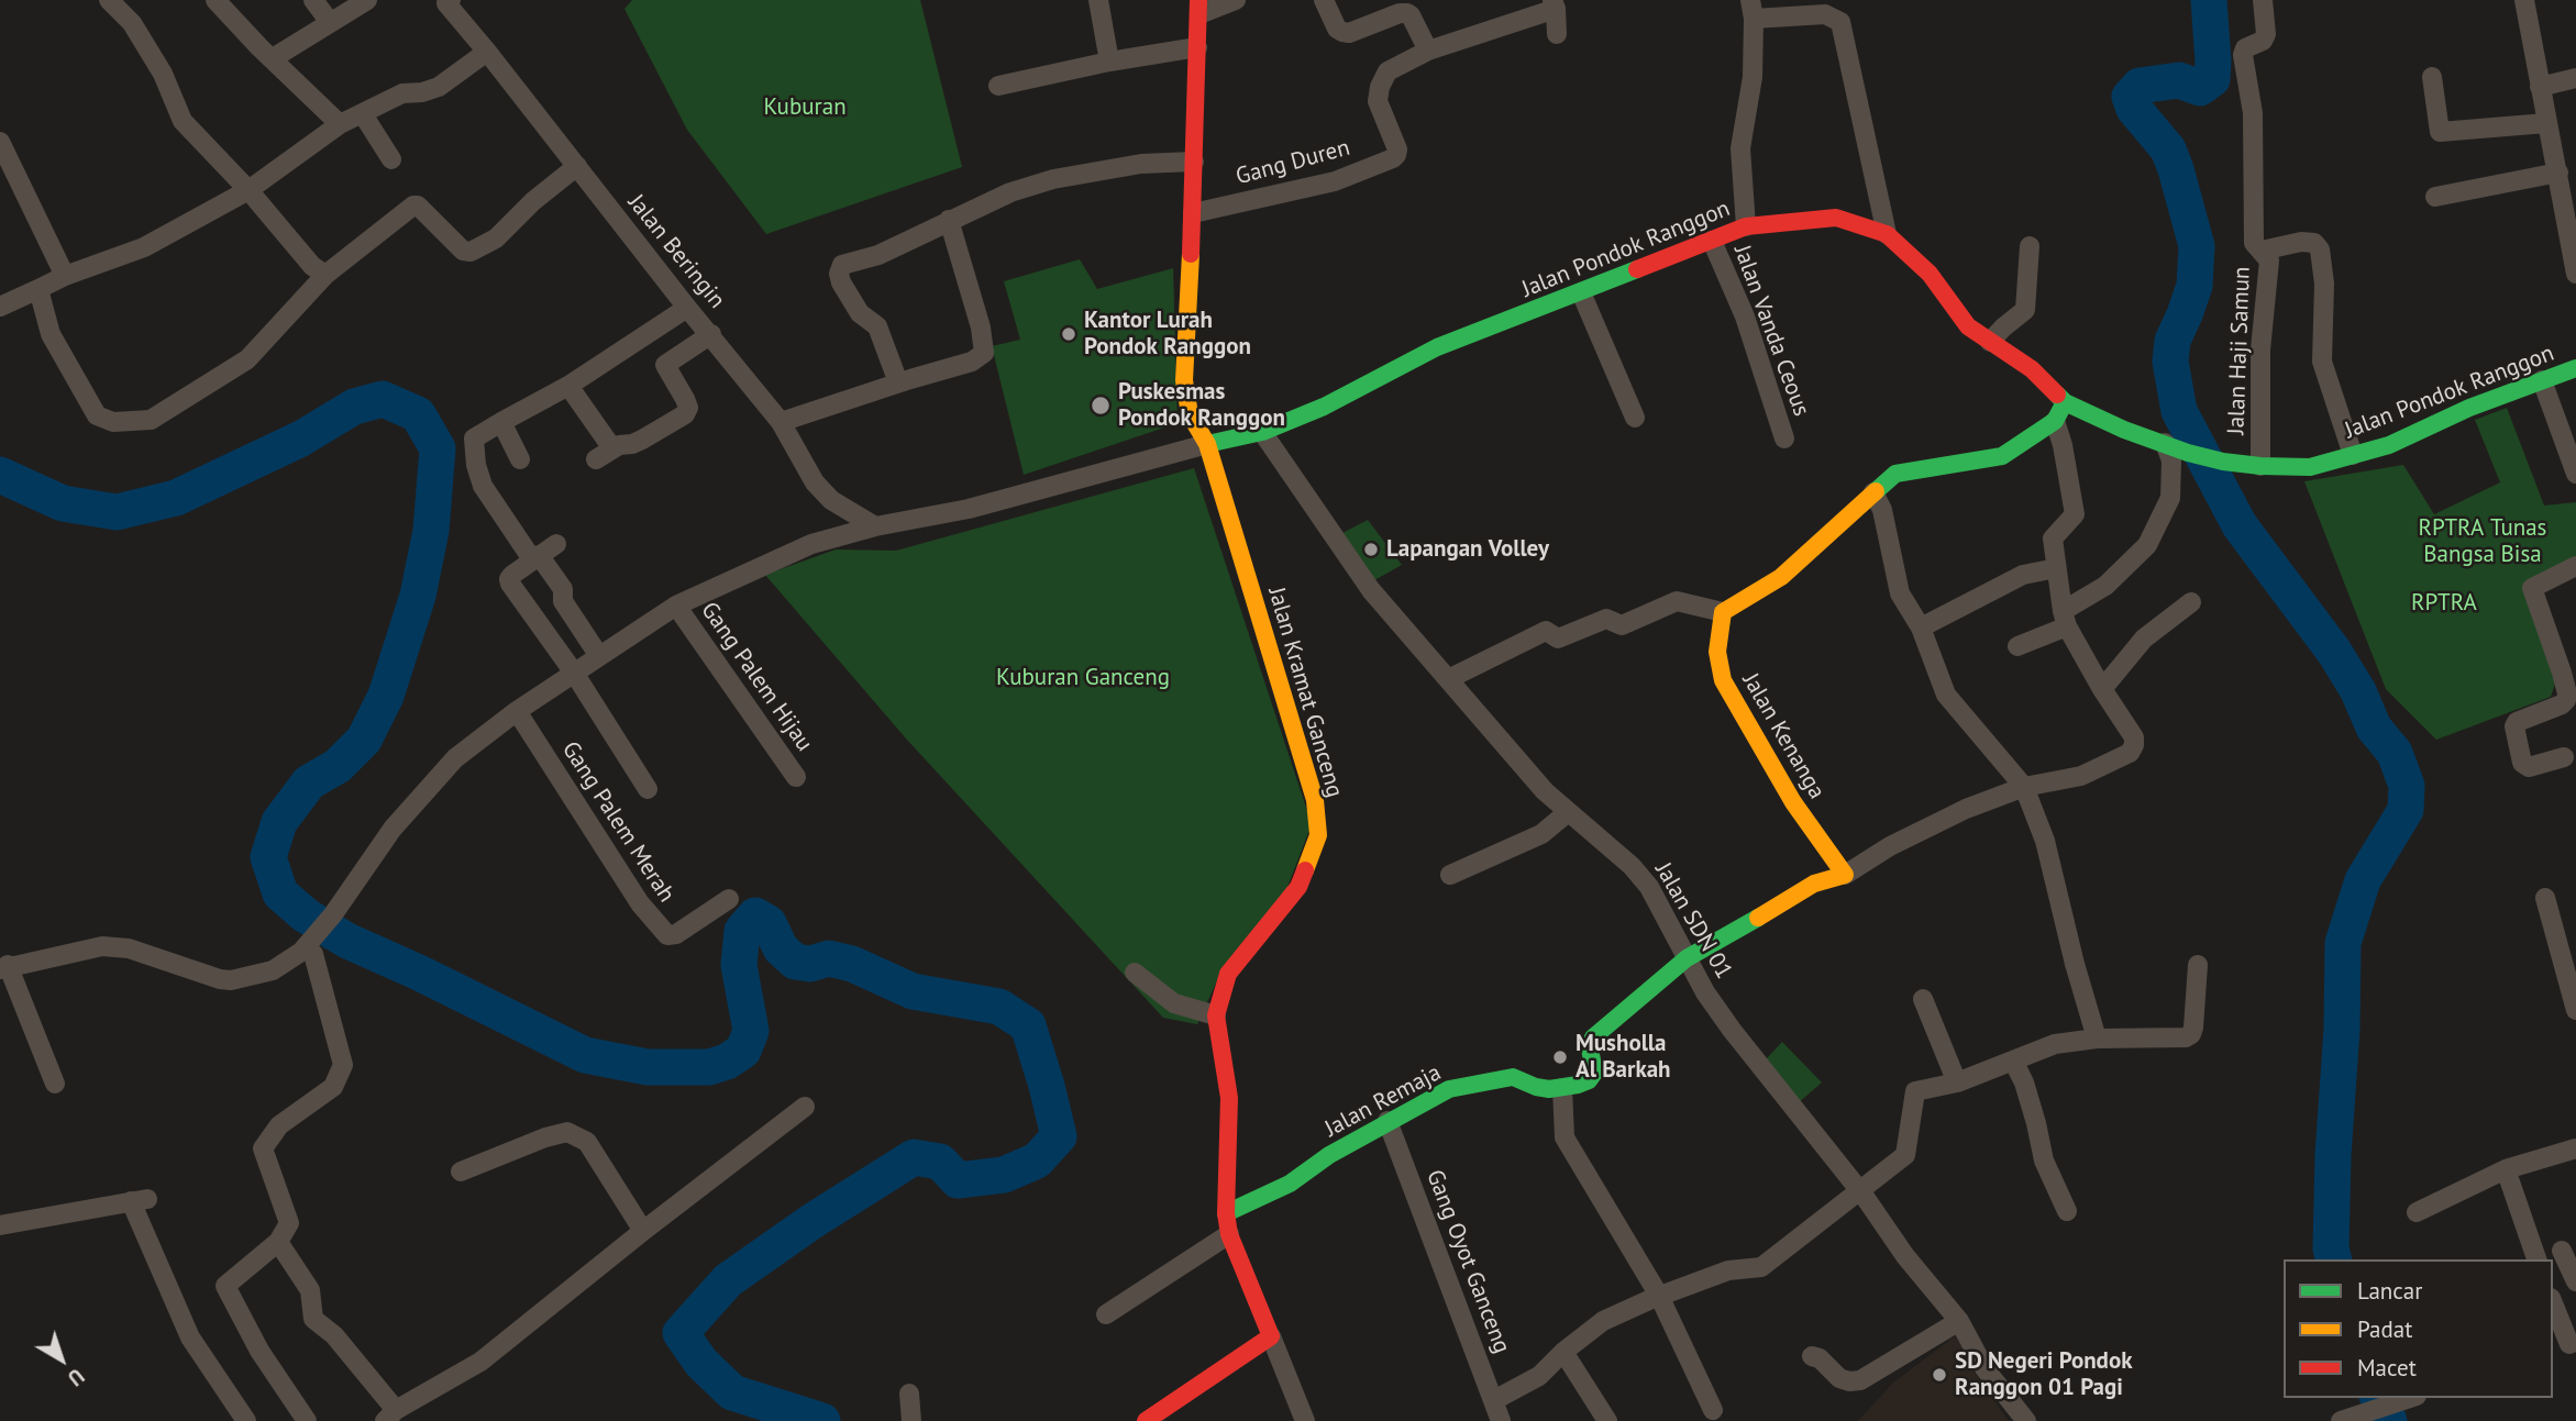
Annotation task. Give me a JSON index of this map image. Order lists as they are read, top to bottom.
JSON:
{
  "streets": {
    "street": [
      "Gang Duren",
      "Jalan Pondok Ranggon",
      "Jalan Beringin",
      "Jalan Vanda Ceous",
      "Jalan Haji Samun",
      "Gang Palem Hijau",
      "Jalan Kramat Ganceng",
      "Jalan Kenanga",
      "Gang Palem Merah",
      "Jalan SDN 01",
      "Jalan Remaja",
      "Gang Oyot Ganceng"
    ]
  },
  "crossings": [
    ["Jalan Pondok Ranggon", "Jalan Vanda Ceous"],
    ["Jalan Pondok Ranggon", "Jalan Haji Samun"],
    ["Jalan Pondok Ranggon", "Jalan Kramat Ganceng"],
    ["Jalan Pondok Ranggon", "Jalan SDN 01"],
    ["Jalan Kramat Ganceng", "Jalan Remaja"],
    ["Jalan Remaja", "Gang Oyot Ganceng"]
  ],
  "parks": [
    "Kuburan",
    "RPTRA Tunas Bangsa Bisa",
    "RPTRA",
    "Kuburan Ganceng"
  ],
  "places": [
    "Kantor Lurah Pondok Ranggon",
    "Puskesmas Pondok Ranggon",
    "Lapangan Volley",
    "Musholla Al Barkah",
    "SD Negeri Pondok Ranggon 01 Pagi"
  ],
  "legend": ["Lancar", "Padat", "Macet"],
  "north": "bottom right"
}
